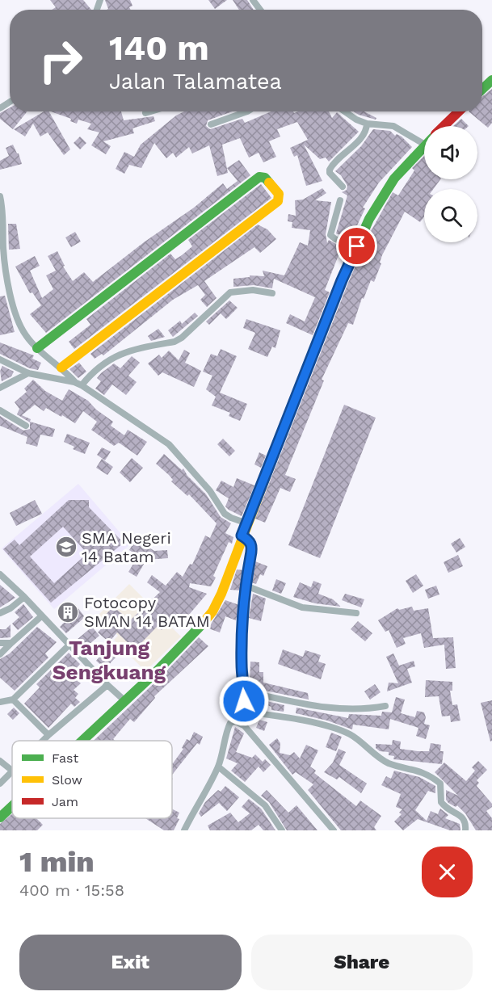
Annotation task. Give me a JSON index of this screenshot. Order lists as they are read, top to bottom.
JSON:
{
  "districts": ["Tanjung Sengkuang"],
  "places": {
    "school or university": ["SMA Negeri 14 Batam"],
    "building": ["Fotocopy SMAN 14 BATAM"]
  },
  "legend": ["Fast", "Slow", "Jam"],
  "page": {
    "turn": ["140 m", "Jalan Talamatea"],
    "heading": ["1 min", "400 m · 15:58"],
    "buttons": ["Exit", "Share"]
  }
}
